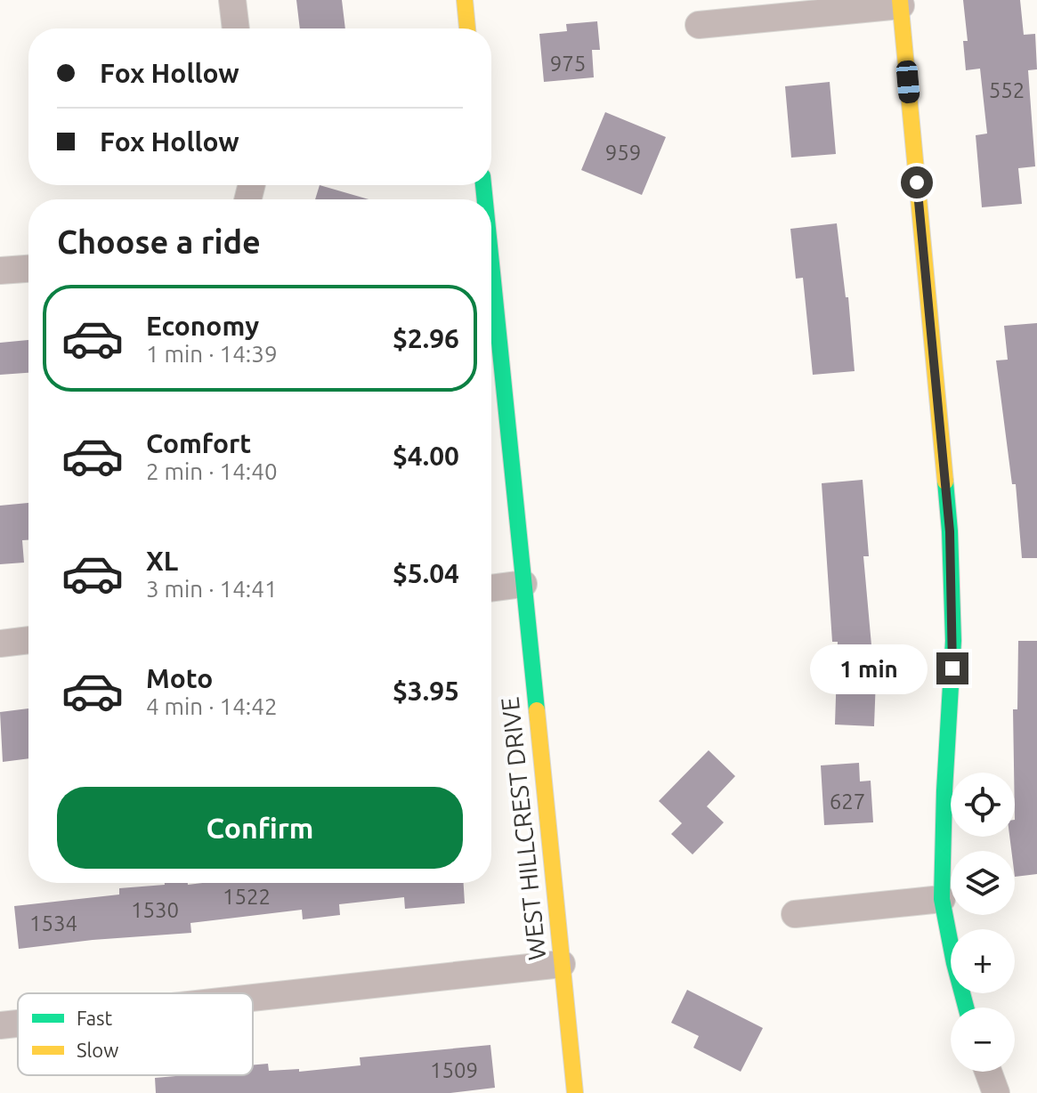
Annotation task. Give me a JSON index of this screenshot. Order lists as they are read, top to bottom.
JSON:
{
  "streets": {
    "street": ["WEST HILLCREST DRIVE"]
  },
  "house_numbers": [
    "975",
    "552",
    "959",
    "627",
    "1522",
    "1530",
    "1534",
    "1509"
  ],
  "legend": ["Fast", "Slow"],
  "page": {
    "banner": ["Fox Hollow", "Fox Hollow"],
    "heading": "Choose a ride",
    "list": [
      {
        "name": "Economy",
        "note": "1 min · 14:39",
        "value": "$2.96"
      },
      {
        "name": "Comfort",
        "note": "2 min · 14:40",
        "value": "$4.00"
      },
      {
        "name": "XL",
        "note": "3 min · 14:41",
        "value": "$5.04"
      },
      {
        "name": "Moto",
        "note": "4 min · 14:42",
        "value": "$3.95"
      }
    ],
    "bubble": "1 min",
    "map_buttons": ["+", "−"],
    "buttons": "Confirm"
  }
}
